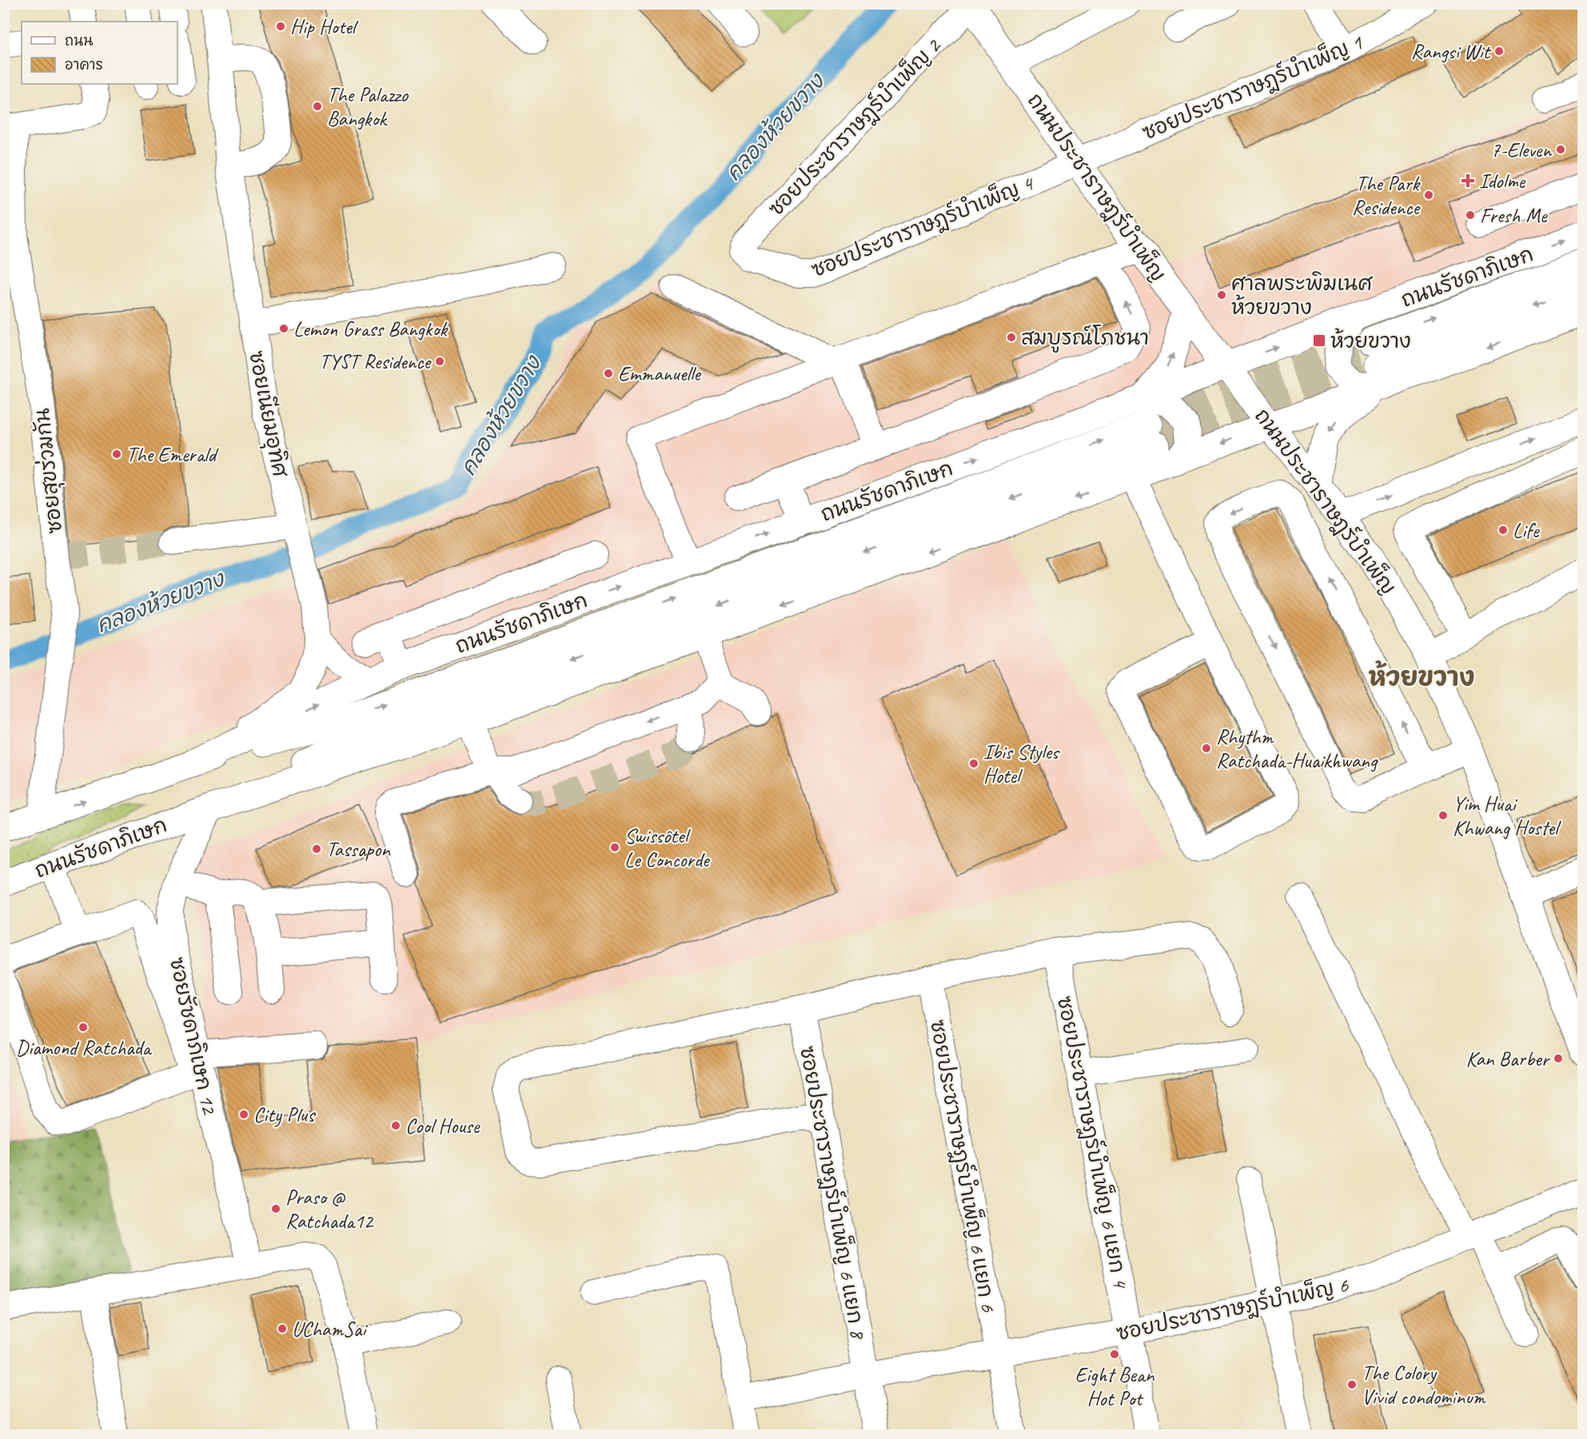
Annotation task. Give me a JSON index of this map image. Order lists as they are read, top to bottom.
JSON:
{
  "streets": {
    "main road": ["ถนนประชาราษฎร์บำเพ็ญ", "ถนนรัชดาภิเษก"],
    "street": [
      "ซอยประชาราษฎร์บำเพ็ญ 1",
      "ซอยประชาราษฎร์บำเพ็ญ 2",
      "ซอยประชาราษฎร์บำเพ็ญ 4",
      "ซอยเนียมอุทิศ",
      "ซอยสุขร่วมกัน",
      "ซอยรัชดาภิเษก 12",
      "ซอยประชาราษฎร์บำเพ็ญ 6 แยก 4",
      "ซอยประชาราษฎร์บำเพ็ญ 6 แยก 6",
      "ซอยประชาราษฎร์บำเพ็ญ 6 แยก 8",
      "ซอยประชาราษฎร์บำเพ็ญ 6"
    ]
  },
  "crossings": [
    ["ซอยประชาราษฎร์บำเพ็ญ 1", "ถนนประชาราษฎร์บำเพ็ญ"],
    ["ซอยประชาราษฎร์บำเพ็ญ 1", "ซอยประชาราษฎร์บำเพ็ญ 4"],
    ["ซอยประชาราษฎร์บำเพ็ญ 2", "ถนนประชาราษฎร์บำเพ็ญ"],
    ["ซอยประชาราษฎร์บำเพ็ญ 2", "ซอยประชาราษฎร์บำเพ็ญ 4"],
    ["ถนนประชาราษฎร์บำเพ็ญ", "ซอยประชาราษฎร์บำเพ็ญ 4"],
    ["ถนนประชาราษฎร์บำเพ็ญ", "ถนนรัชดาภิเษก"],
    ["ถนนรัชดาภิเษก", "ซอยเนียมอุทิศ"],
    ["ถนนรัชดาภิเษก", "ซอยสุขร่วมกัน"],
    ["ถนนรัชดาภิเษก", "ซอยรัชดาภิเษก 12"],
    ["ซอยประชาราษฎร์บำเพ็ญ 6 แยก 4", "ซอยประชาราษฎร์บำเพ็ญ 6"],
    ["ซอยประชาราษฎร์บำเพ็ญ 6 แยก 6", "ซอยประชาราษฎร์บำเพ็ญ 6"],
    ["ซอยประชาราษฎร์บำเพ็ญ 6 แยก 8", "ซอยประชาราษฎร์บำเพ็ญ 6"]
  ],
  "districts": ["ห้วยขวาง"],
  "water": ["คลองห้วยขวาง"],
  "places": {
    "other": [
      "Hip Hotel",
      "Rangsi Wit",
      "The Palazzo Bangkok",
      "7-Eleven",
      "The Park Residence",
      "Fresh Me",
      "ศาลพระพิฆเนศ ห้วยขวาง",
      "Lemon Grass Bangkok",
      "สมบูรณ์โภชนา",
      "TYST Residence",
      "Emmanuelle",
      "The Emerald",
      "Life",
      "Rhythm Ratchada-Huaikhwang",
      "Ibis Styles Hotel",
      "Yim Huai Khwang Hostel",
      "Swissôtel Le Concorde",
      "Tassapon",
      "Diamond Ratchada",
      "Kan Barber",
      "City Plus",
      "Cool House",
      "Praso @ Ratchada12",
      "UChamSai",
      "Eight Bean Hot Pot",
      "The Colory Vivid condominum"
    ],
    "health": ["Idolme"],
    "transit": ["ห้วยขวาง"]
  },
  "legend": ["ถนน", "อาคาร"]
}
